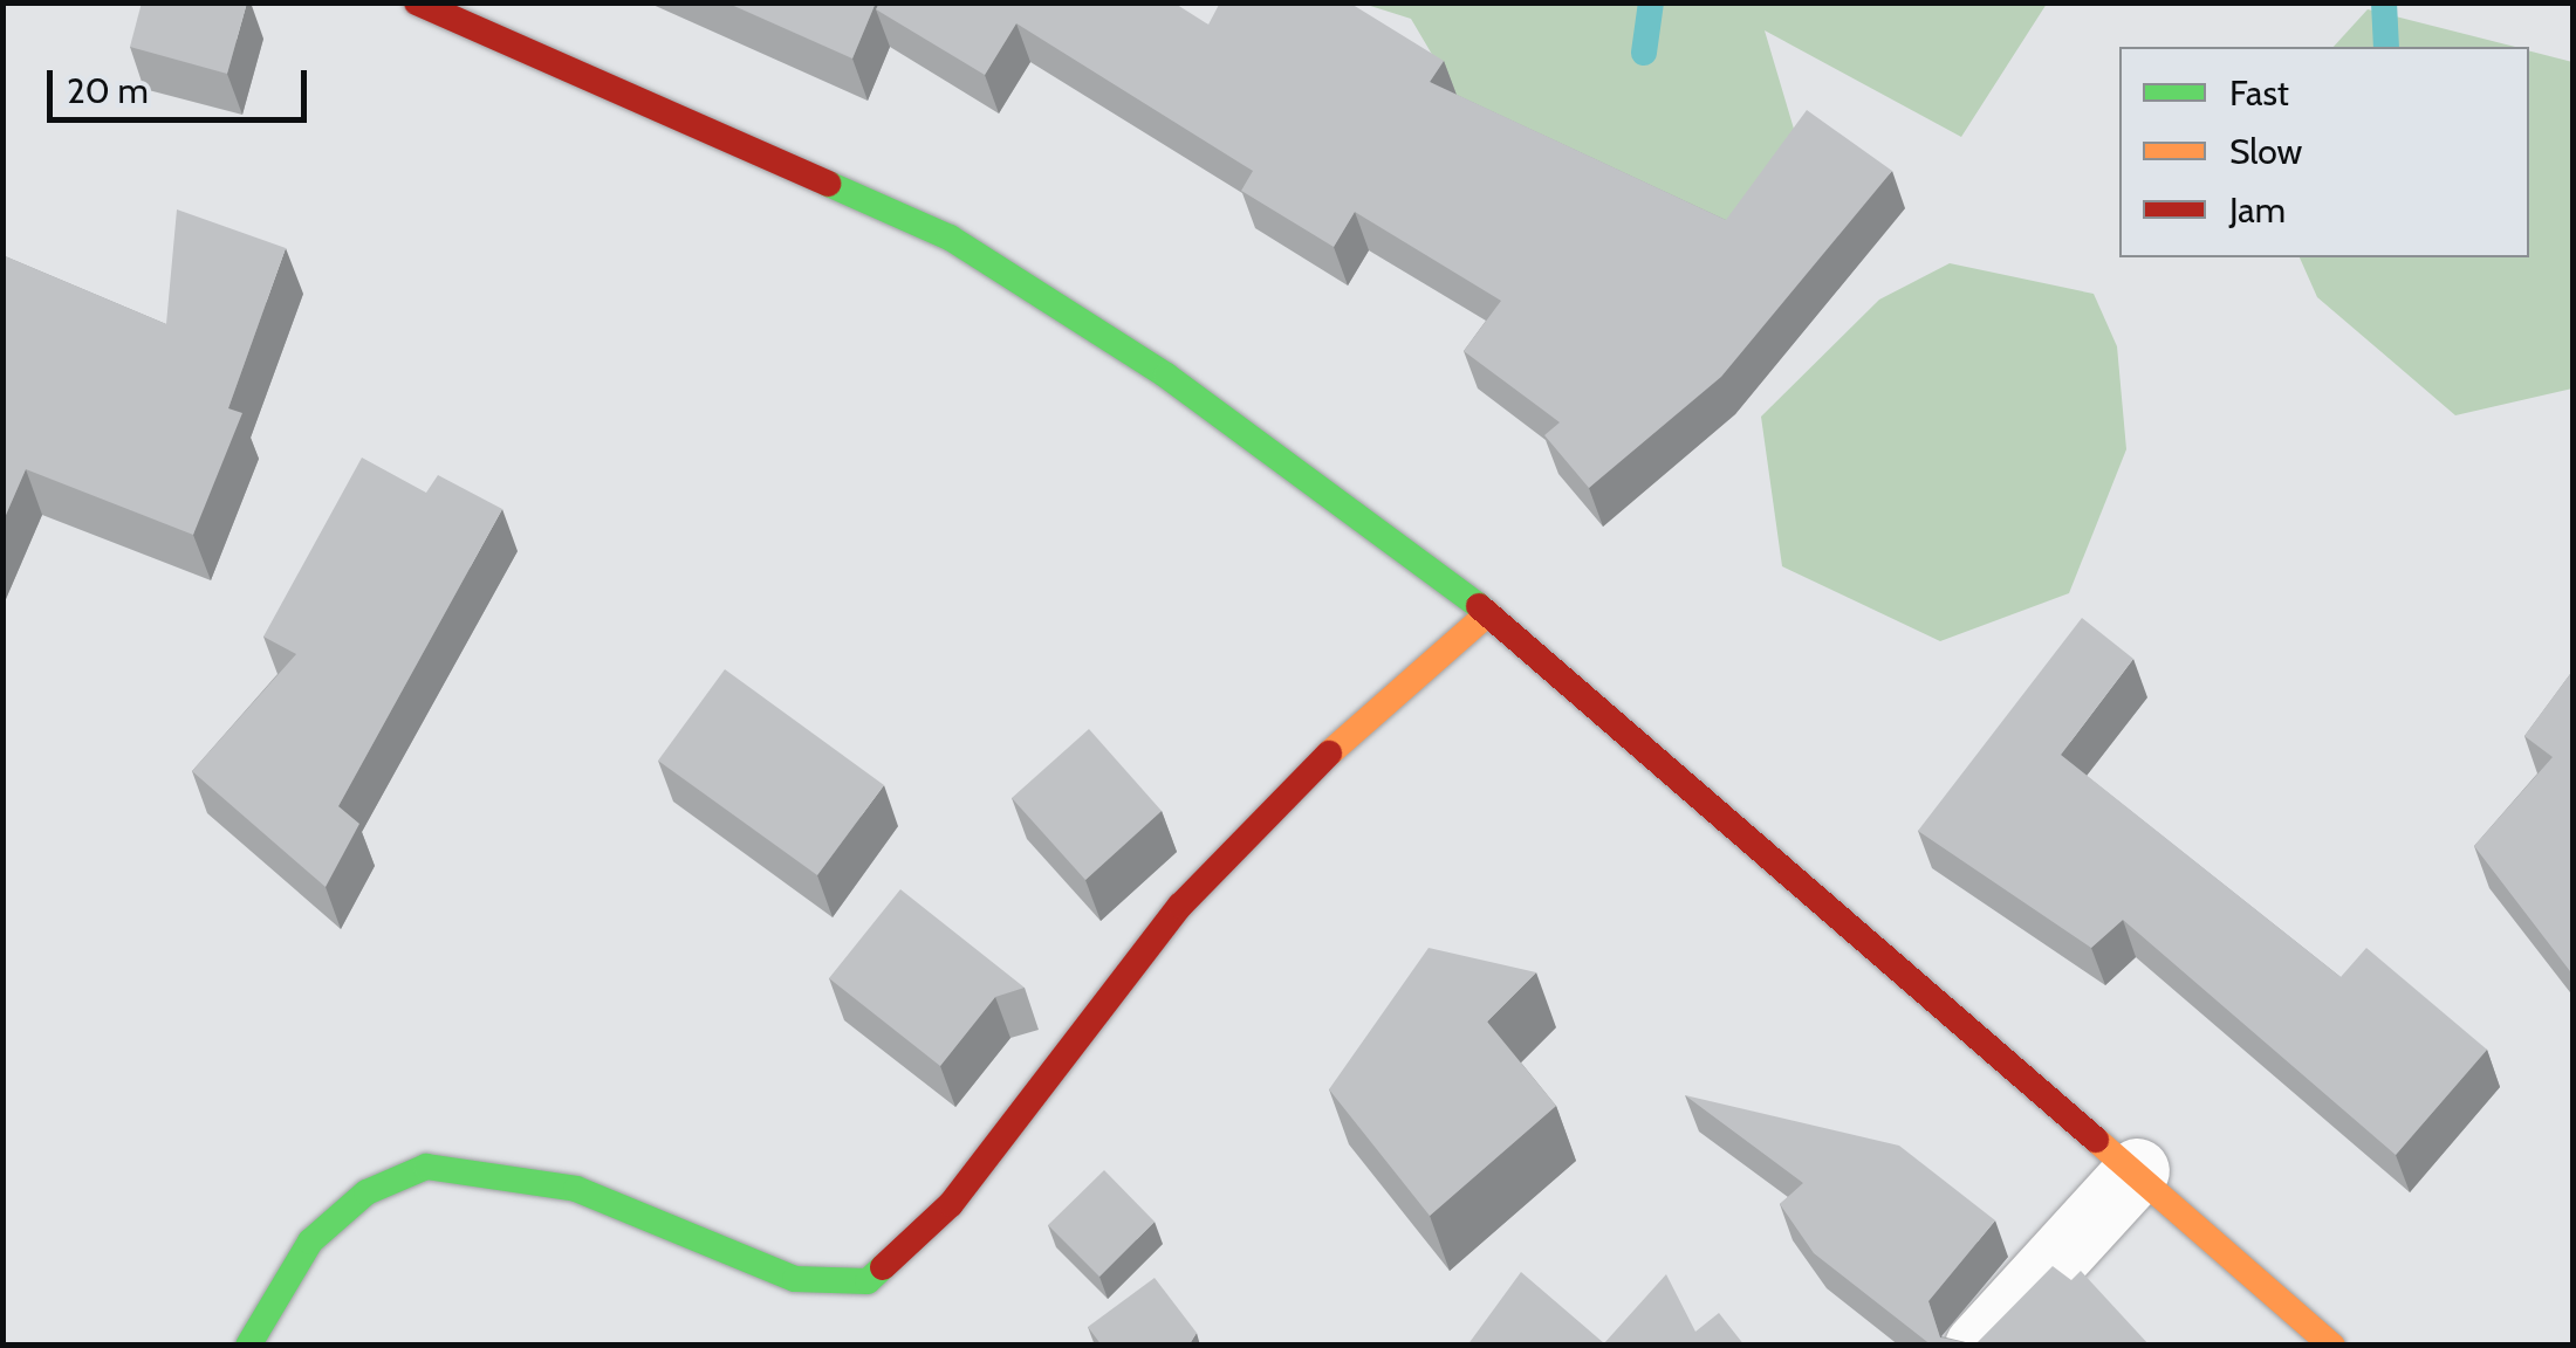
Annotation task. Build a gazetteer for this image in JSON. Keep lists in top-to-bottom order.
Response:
{
  "legend": ["Fast", "Slow", "Jam"],
  "scale_bar": "20 m"
}
